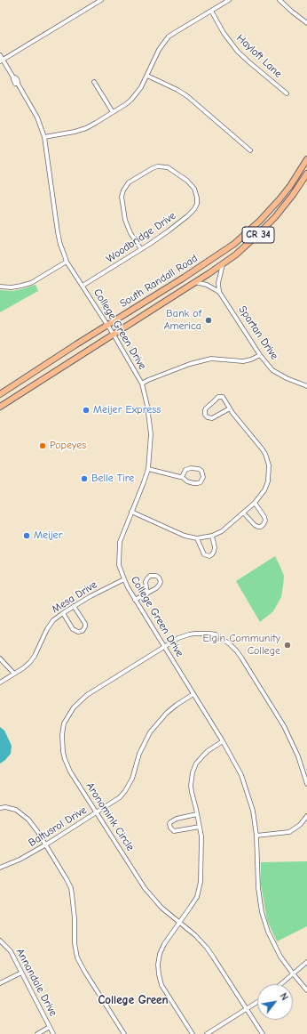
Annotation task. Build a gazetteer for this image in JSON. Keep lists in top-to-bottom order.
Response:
{
  "streets": {
    "main road": ["CR 34", "South Randall Road"],
    "street": [
      "Hayloft Lane",
      "Woodbridge Drive",
      "College Green Drive",
      "Spartan Drive",
      "Mesa Drive",
      "Aronomink Circle",
      "Baltusrol Drive",
      "Annandale Drive"
    ]
  },
  "crossings": [
    ["Woodbridge Drive", "College Green Drive"],
    ["South Randall Road", "College Green Drive"],
    ["College Green Drive", "Mesa Drive"],
    ["College Green Drive", "Aronomink Circle"],
    ["College Green Drive", "Baltusrol Drive"],
    ["Aronomink Circle", "Baltusrol Drive"]
  ],
  "districts": ["College Green"],
  "places": [
    "Bank of America",
    "Meijer Express",
    "Popeyes",
    "Belle Tire",
    "Meijer",
    "Elgin Community College"
  ],
  "north": "top right"
}
